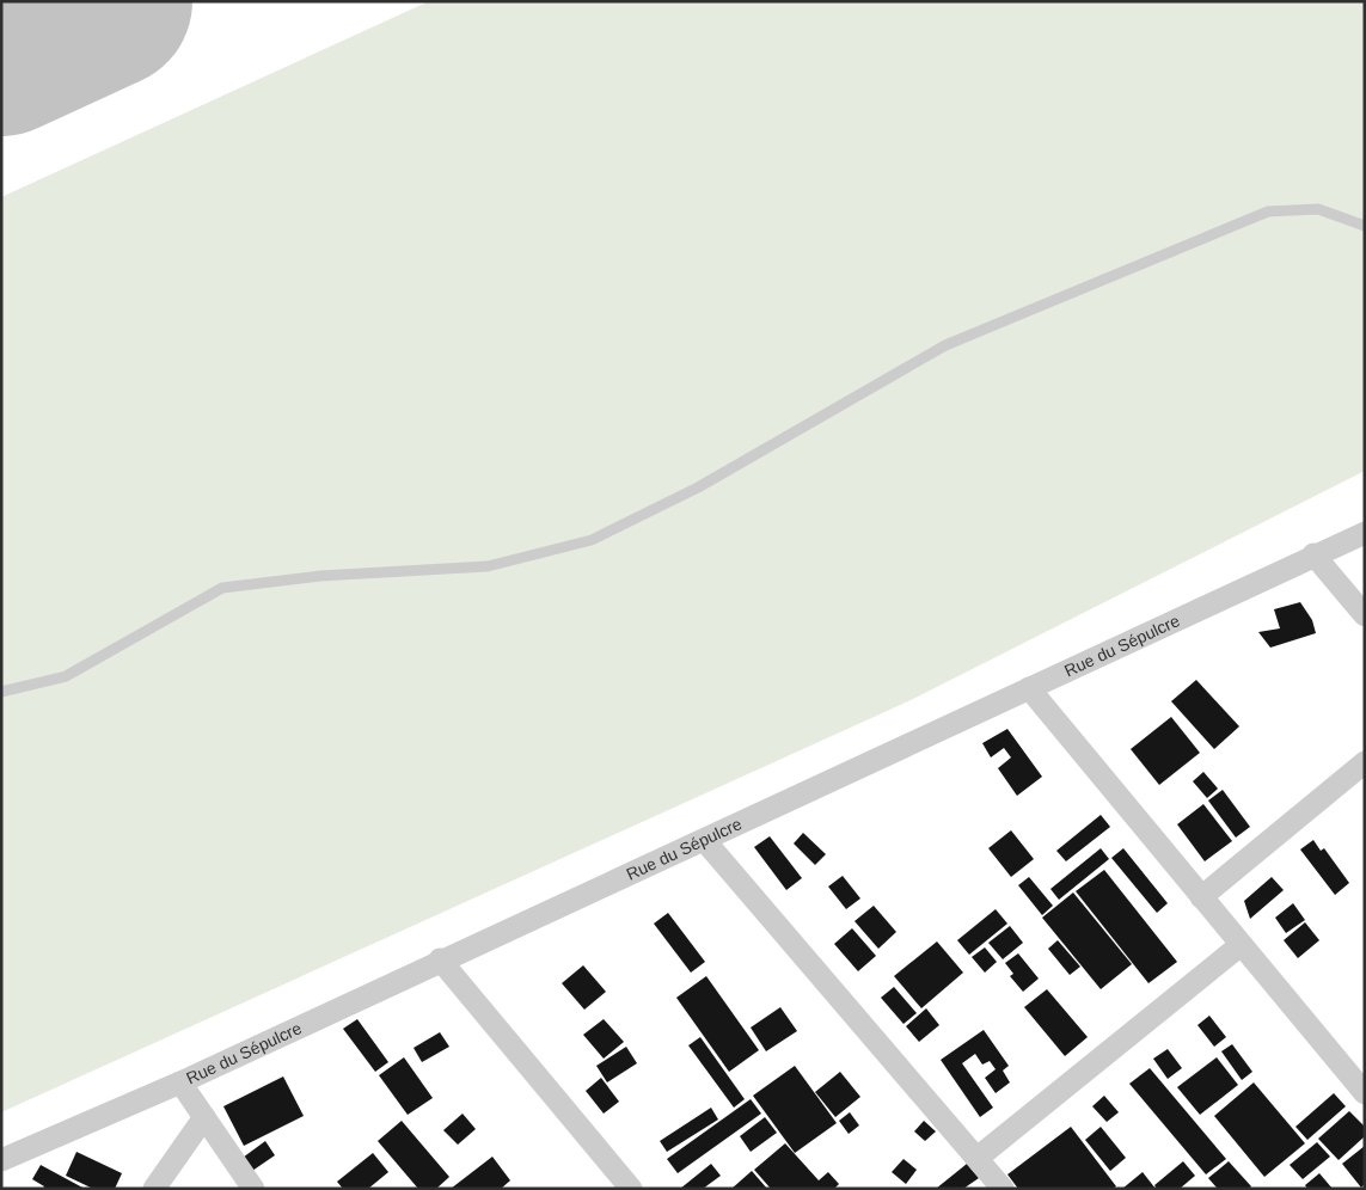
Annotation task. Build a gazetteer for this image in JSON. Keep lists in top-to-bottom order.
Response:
{
  "streets": {
    "street": ["Rue du Sépulcre"]
  }
}
